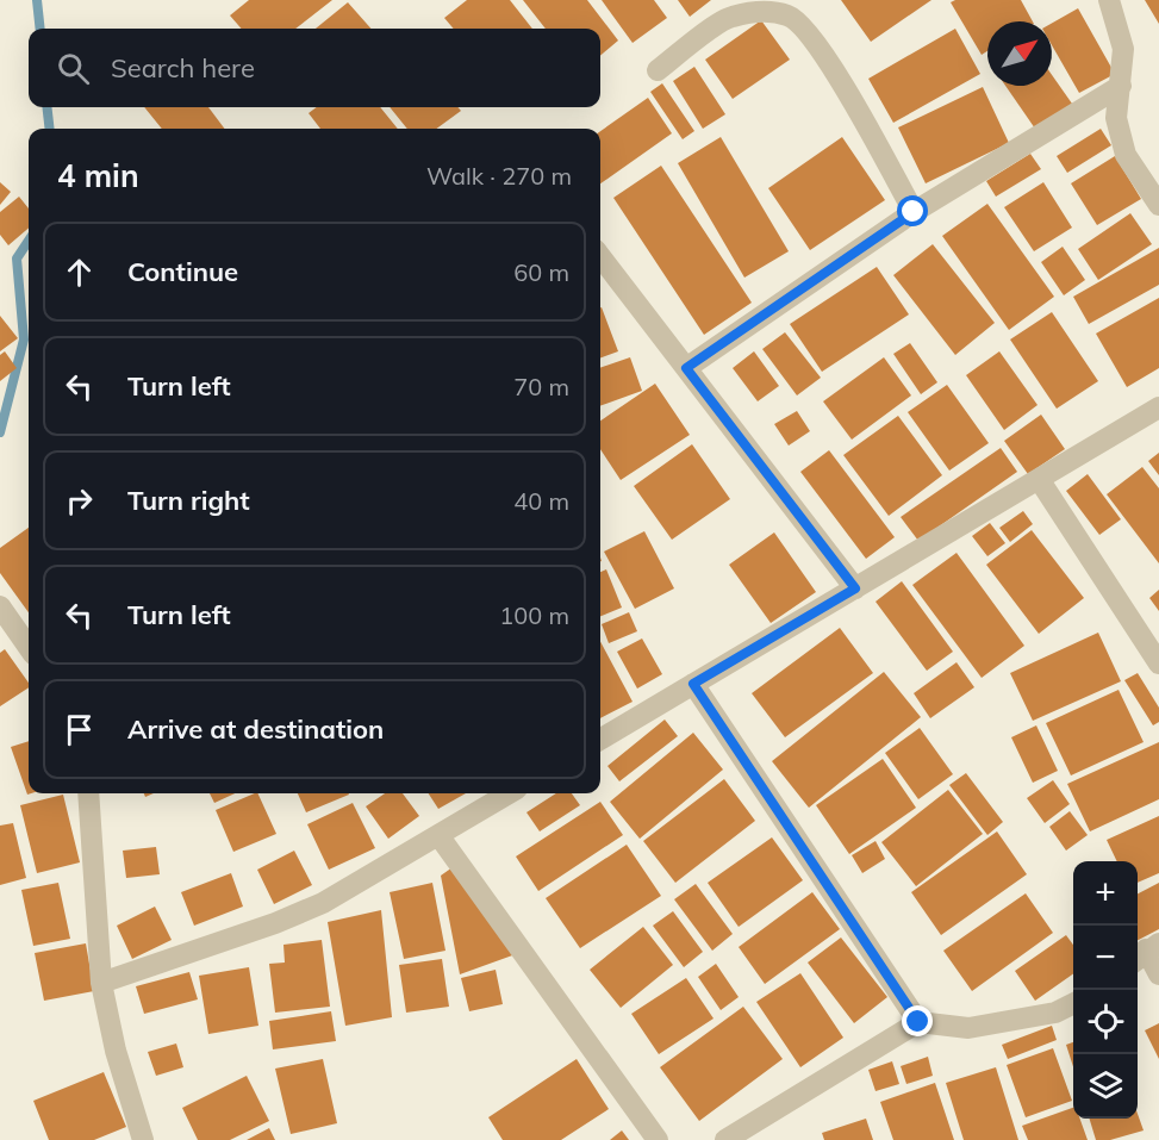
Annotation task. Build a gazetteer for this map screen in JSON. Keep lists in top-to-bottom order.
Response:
{
  "north": "top right",
  "page": {
    "search": "Search here",
    "heading": ["4 min", "Walk · 270 m"],
    "list": [
      ["Continue", "60 m"],
      ["Turn left", "70 m"],
      ["Turn right", "40 m"],
      ["Turn left", "100 m"],
      "Arrive at destination"
    ],
    "map_buttons": ["+", "−"]
  }
}
